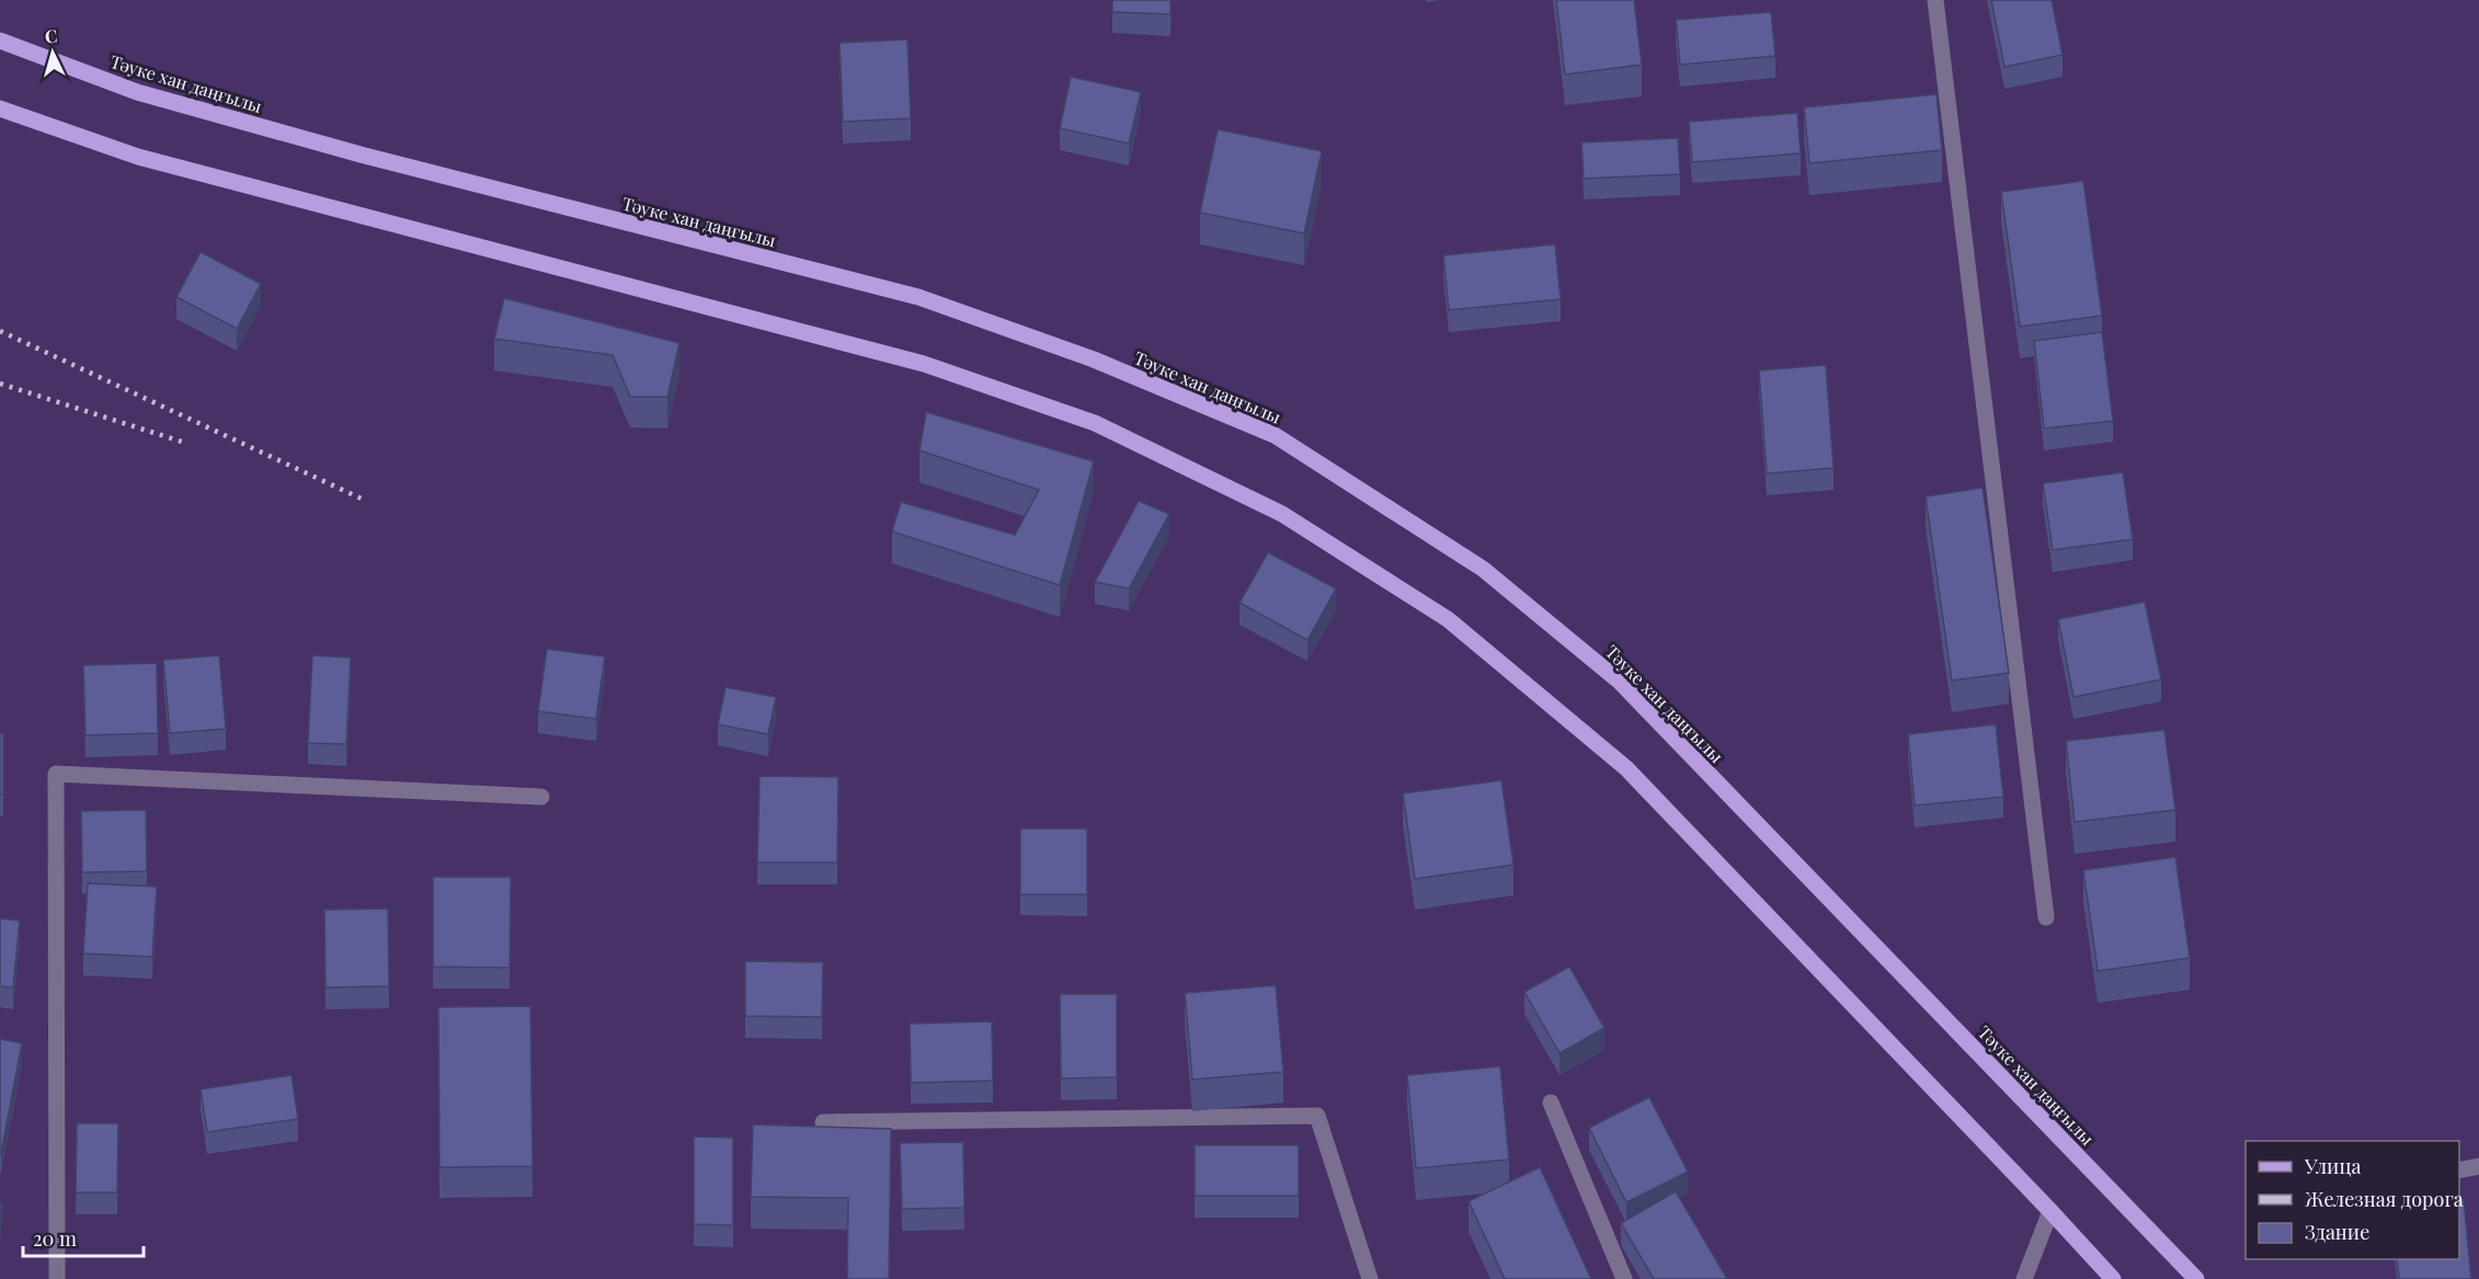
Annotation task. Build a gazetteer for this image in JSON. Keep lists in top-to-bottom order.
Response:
{
  "streets": {
    "main road": ["Тәуке хан даңғылы"]
  },
  "legend": ["Улица", "Железная дорога", "Здание"],
  "scale_bar": "20 m",
  "north": "top"
}
